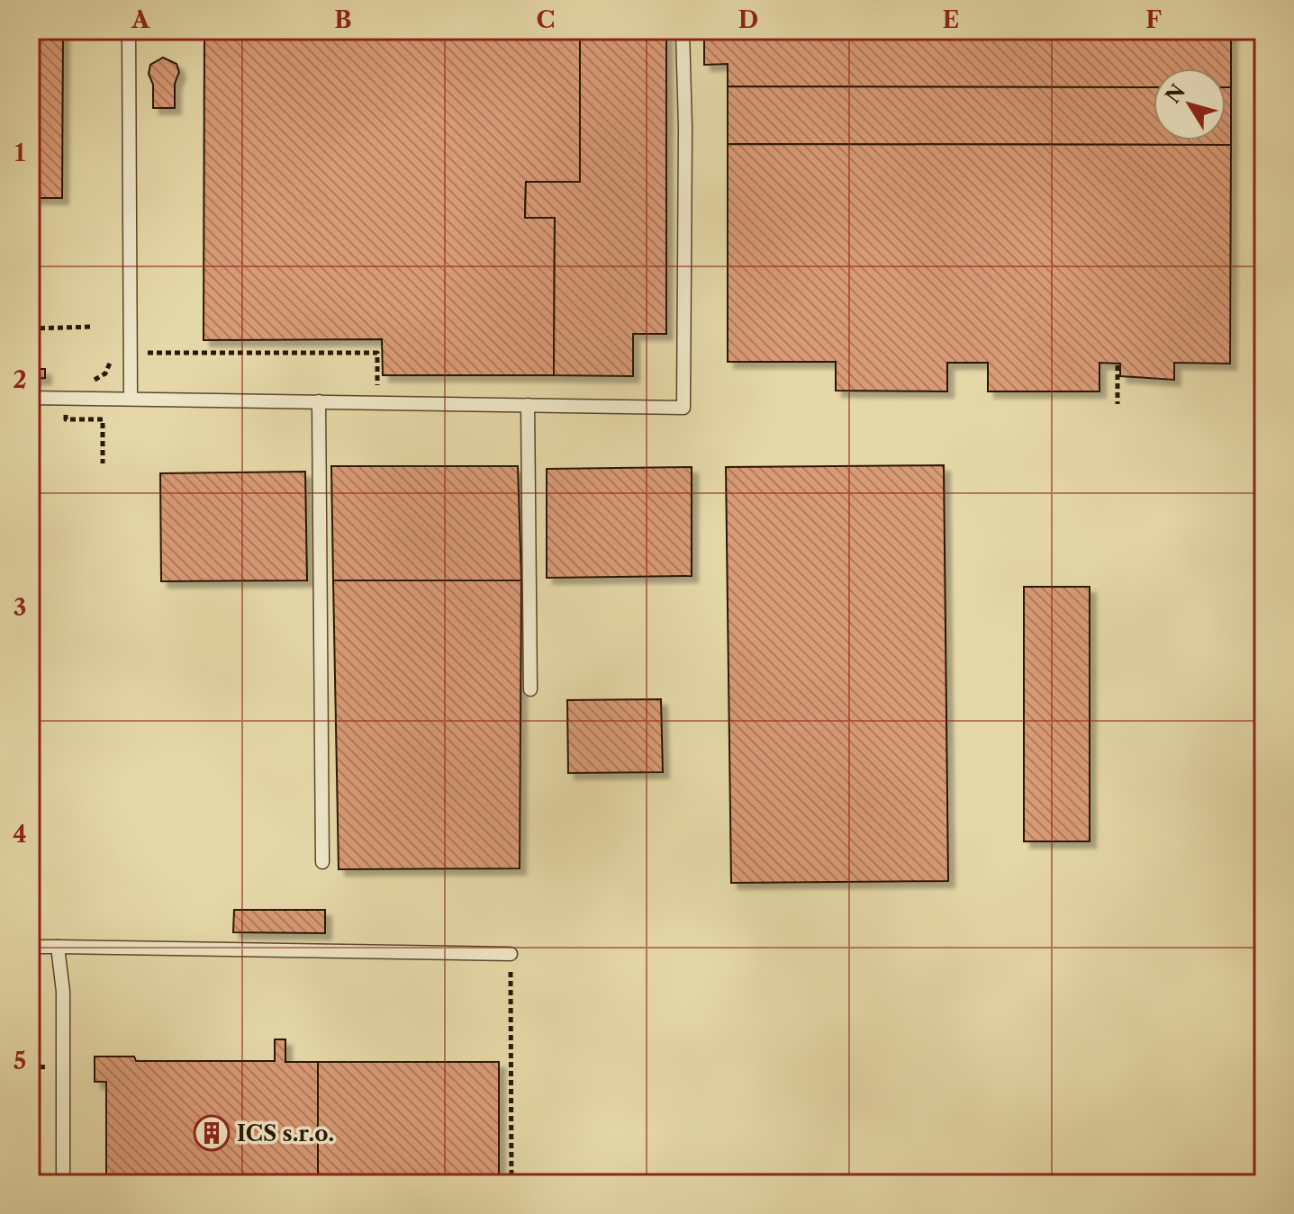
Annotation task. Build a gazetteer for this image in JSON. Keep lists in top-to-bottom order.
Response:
{
  "places": {
    "building": ["ICS s.r.o."]
  },
  "north": "top left",
  "grid": {
    "columns": [
      "A",
      "B",
      "C",
      "D",
      "E",
      "F"
    ],
    "rows": [
      "1",
      "2",
      "3",
      "4",
      "5"
    ]
  }
}
